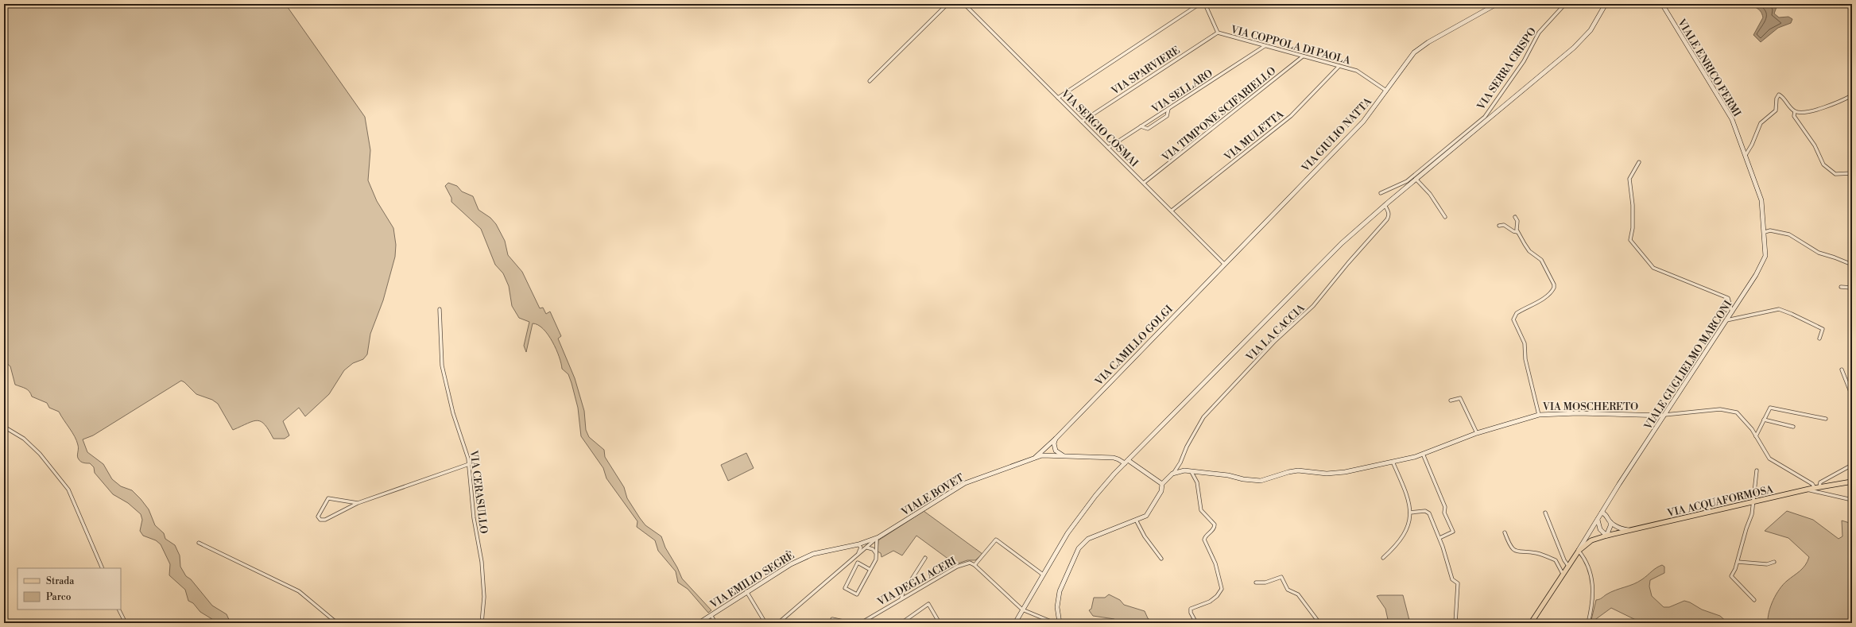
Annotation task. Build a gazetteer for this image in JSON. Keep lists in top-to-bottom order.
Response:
{
  "streets": {
    "main road": ["VIA ACQUAFORMOSA"],
    "street": [
      "VIA COPPOLA DI PAOLA",
      "VIALE ENRICO FERMI",
      "VIA SERRA CRISPO",
      "VIA SPARVIERE",
      "VIA SELLARO",
      "VIA TIMPONE SCIFARIELLO",
      "VIA SERGIO COSMAI",
      "VIA GIULIO NATTA",
      "VIA MULETTA",
      "VIA LA CACCIA",
      "VIA CAMILLO GOLGI",
      "VIALE GUGLIELMO MARCONI",
      "VIA MOSCHERETO",
      "VIA CERASULLO",
      "VIALE BOVET",
      "VIA EMILIO SEGRÈ",
      "VIA DEGLI ACERI"
    ]
  },
  "crossings": [
    ["VIA COPPOLA DI PAOLA", "VIA SPARVIERE"],
    ["VIA COPPOLA DI PAOLA", "VIA SELLARO"],
    ["VIA COPPOLA DI PAOLA", "VIA TIMPONE SCIFARIELLO"],
    ["VIA COPPOLA DI PAOLA", "VIA GIULIO NATTA"],
    ["VIA COPPOLA DI PAOLA", "VIA MULETTA"],
    ["VIALE ENRICO FERMI", "VIALE GUGLIELMO MARCONI"],
    ["VIA SPARVIERE", "VIA SERGIO COSMAI"],
    ["VIA SELLARO", "VIA SERGIO COSMAI"],
    ["VIA TIMPONE SCIFARIELLO", "VIA SERGIO COSMAI"],
    ["VIA SERGIO COSMAI", "VIA GIULIO NATTA"],
    ["VIA SERGIO COSMAI", "VIA MULETTA"],
    ["VIA SERGIO COSMAI", "VIA CAMILLO GOLGI"],
    ["VIA GIULIO NATTA", "VIA CAMILLO GOLGI"],
    ["VIA LA CACCIA", "VIA MOSCHERETO"],
    ["VIA CAMILLO GOLGI", "VIALE BOVET"],
    ["VIALE GUGLIELMO MARCONI", "VIA MOSCHERETO"],
    ["VIALE GUGLIELMO MARCONI", "VIA ACQUAFORMOSA"],
    ["VIALE BOVET", "VIA EMILIO SEGRÈ"]
  ],
  "legend": ["Strada", "Parco"]
}
